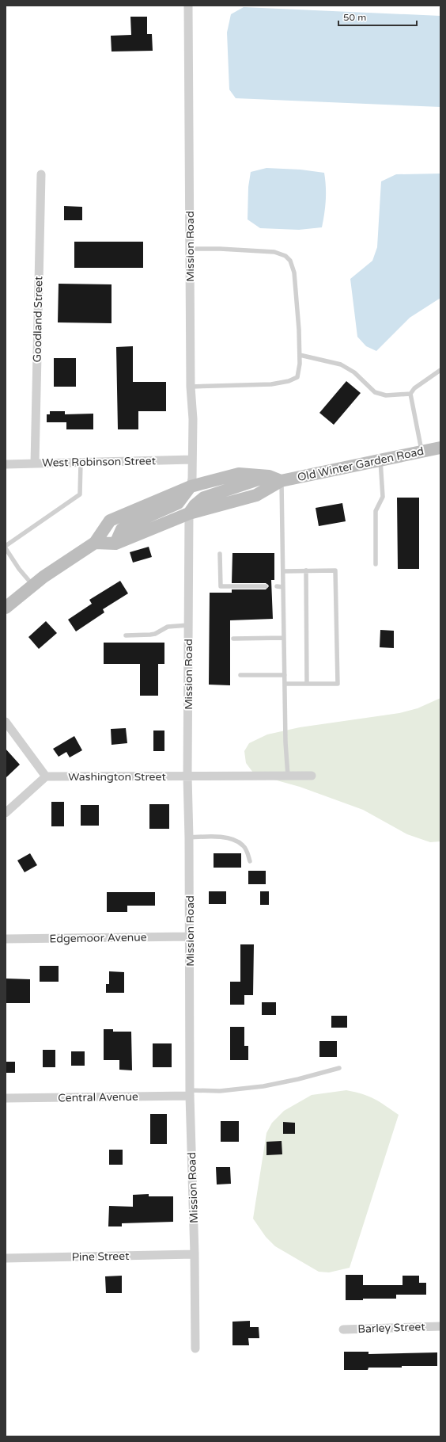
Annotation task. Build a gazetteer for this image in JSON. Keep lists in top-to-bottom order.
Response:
{
  "streets": {
    "main road": ["Old Winter Garden Road"],
    "street": [
      "Mission Road",
      "Goodland Street",
      "West Robinson Street",
      "Washington Street",
      "Edgemoor Avenue",
      "Central Avenue",
      "Pine Street",
      "Barley Street"
    ]
  },
  "crossings": [
    ["Mission Road", "West Robinson Street"],
    ["Mission Road", "Old Winter Garden Road"],
    ["Mission Road", "Washington Street"],
    ["Mission Road", "Edgemoor Avenue"],
    ["Mission Road", "Central Avenue"],
    ["Mission Road", "Pine Street"],
    ["Goodland Street", "West Robinson Street"]
  ],
  "scale_bar": "50 m"
}
